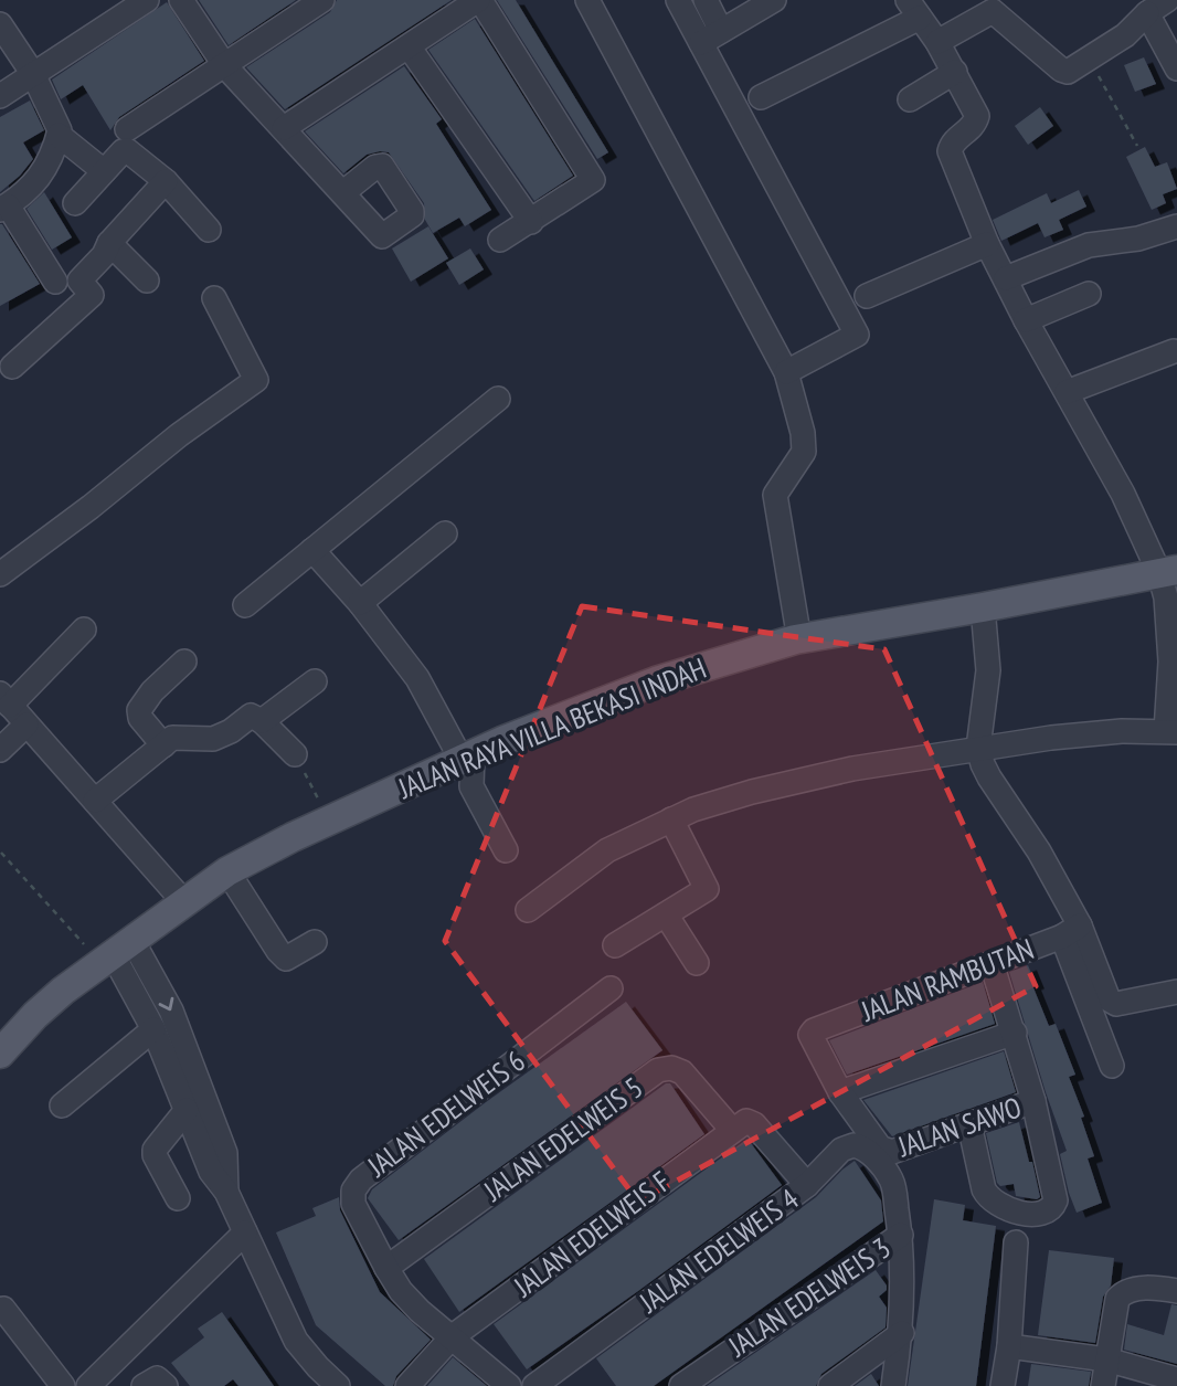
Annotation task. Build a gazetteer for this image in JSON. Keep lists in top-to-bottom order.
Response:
{
  "streets": {
    "main road": ["JALAN RAYA VILLA BEKASI INDAH"],
    "street": [
      "JALAN RAMBUTAN",
      "JALAN EDELWEIS 6",
      "JALAN SAWO",
      "JALAN EDELWEIS 5",
      "JALAN EDELWEIS F",
      "JALAN EDELWEIS 4",
      "JALAN EDELWEIS 3"
    ]
  },
  "crossings": [
    ["JALAN RAMBUTAN", "JALAN SAWO"],
    ["JALAN EDELWEIS 6", "JALAN EDELWEIS 5"],
    ["JALAN EDELWEIS 6", "JALAN EDELWEIS F"],
    ["JALAN EDELWEIS 5", "JALAN EDELWEIS F"],
    ["JALAN EDELWEIS 4", "JALAN EDELWEIS 3"]
  ]
}
